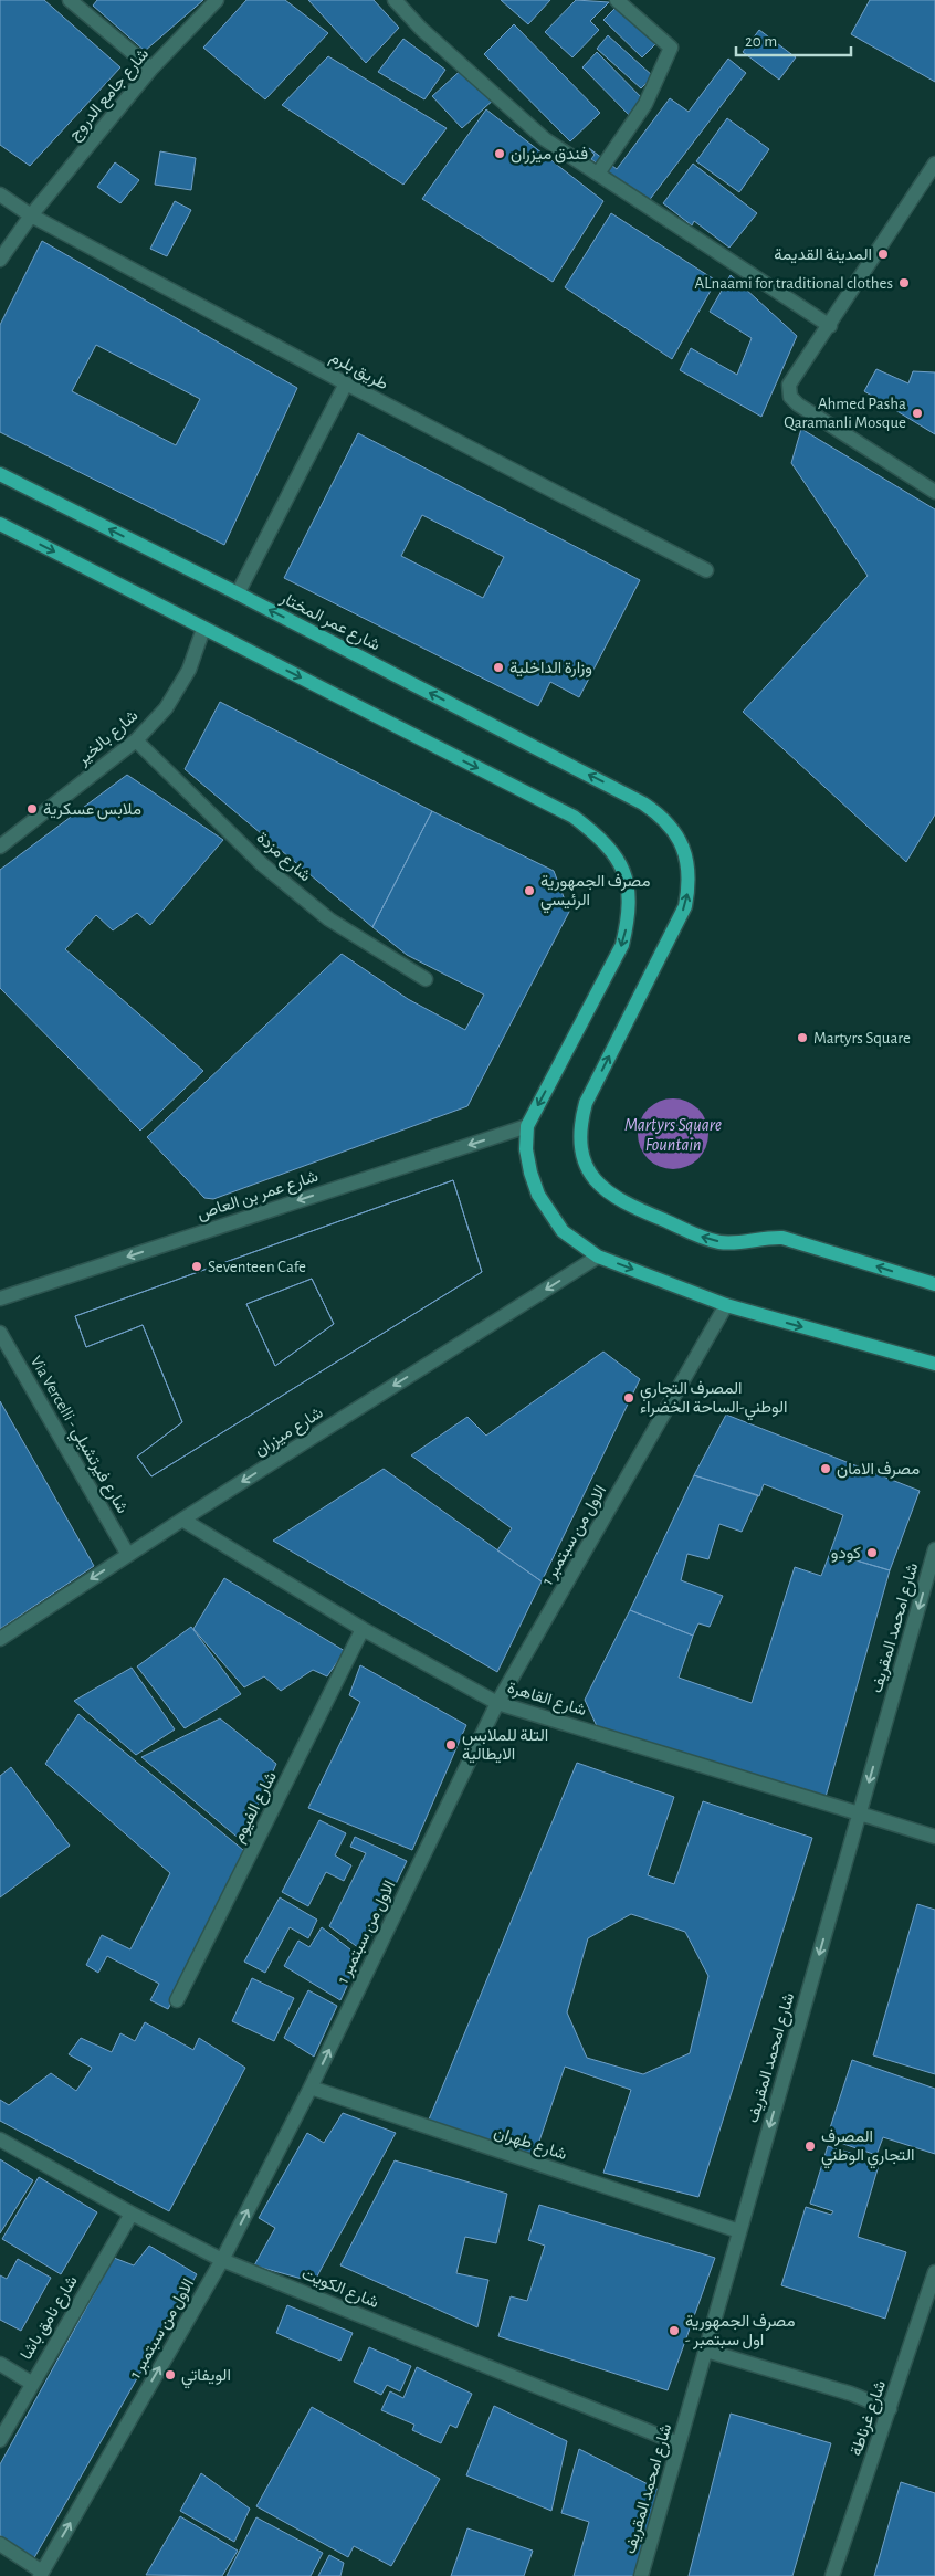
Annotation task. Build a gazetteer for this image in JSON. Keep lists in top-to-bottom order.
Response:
{
  "streets": {
    "main road": ["شارع عمر المختار"],
    "street": [
      "شارع جامع الدروج",
      "طريق بلرم",
      "شارع بالخير",
      "شارع مزدة",
      "شارع عمر بن العاص",
      "شارع ميزران",
      "Via Vercelli - شارع فيرتشيلي",
      "الاول من سبتمبر 1",
      "شارع امحمد المقريف",
      "شارع القاهرة",
      "شارع الفيوم",
      "شارع طهران",
      "شارع الكويت",
      "شارع نامق باشا",
      "شارع غرناطة"
    ]
  },
  "crossings": [
    ["شارع جامع الدروج", "طريق بلرم"],
    ["شارع بالخير", "شارع مزدة"],
    ["شارع ميزران", "Via Vercelli - شارع فيرتشيلي"],
    ["شارع ميزران", "شارع القاهرة"],
    ["الاول من سبتمبر 1", "شارع القاهرة"],
    ["الاول من سبتمبر 1", "شارع طهران"],
    ["الاول من سبتمبر 1", "شارع الكويت"],
    ["شارع امحمد المقريف", "شارع القاهرة"],
    ["شارع امحمد المقريف", "شارع طهران"],
    ["شارع امحمد المقريف", "شارع الكويت"],
    ["شارع القاهرة", "شارع الفيوم"],
    ["شارع الكويت", "شارع نامق باشا"]
  ],
  "one_way": [
    "شارع عمر بن العاص",
    "شارع ميزران",
    "الاول من سبتمبر 1",
    "شارع امحمد المقريف"
  ],
  "water": ["Martyrs Square Fountain"],
  "places": [
    "فندق ميزران",
    "المدينة القديمة",
    "ALnaami for traditional clothes",
    "Ahmed Pasha Qaramanli Mosque",
    "وزارة الداخلية",
    "ملابس عسكرية",
    "مصرف الجمهورية الرئيسي",
    "Martyrs Square",
    "Seventeen Cafe",
    "المصرف التجاري الوطني-الساحة الخضراء",
    "مصرف الامان",
    "كودو",
    "التلة للملابس الايطالية",
    "المصرف التجاري الوطني",
    "مصرف الجمهورية - اول سبتمبر",
    "الويفاتي"
  ],
  "scale_bar": "20 m"
}
